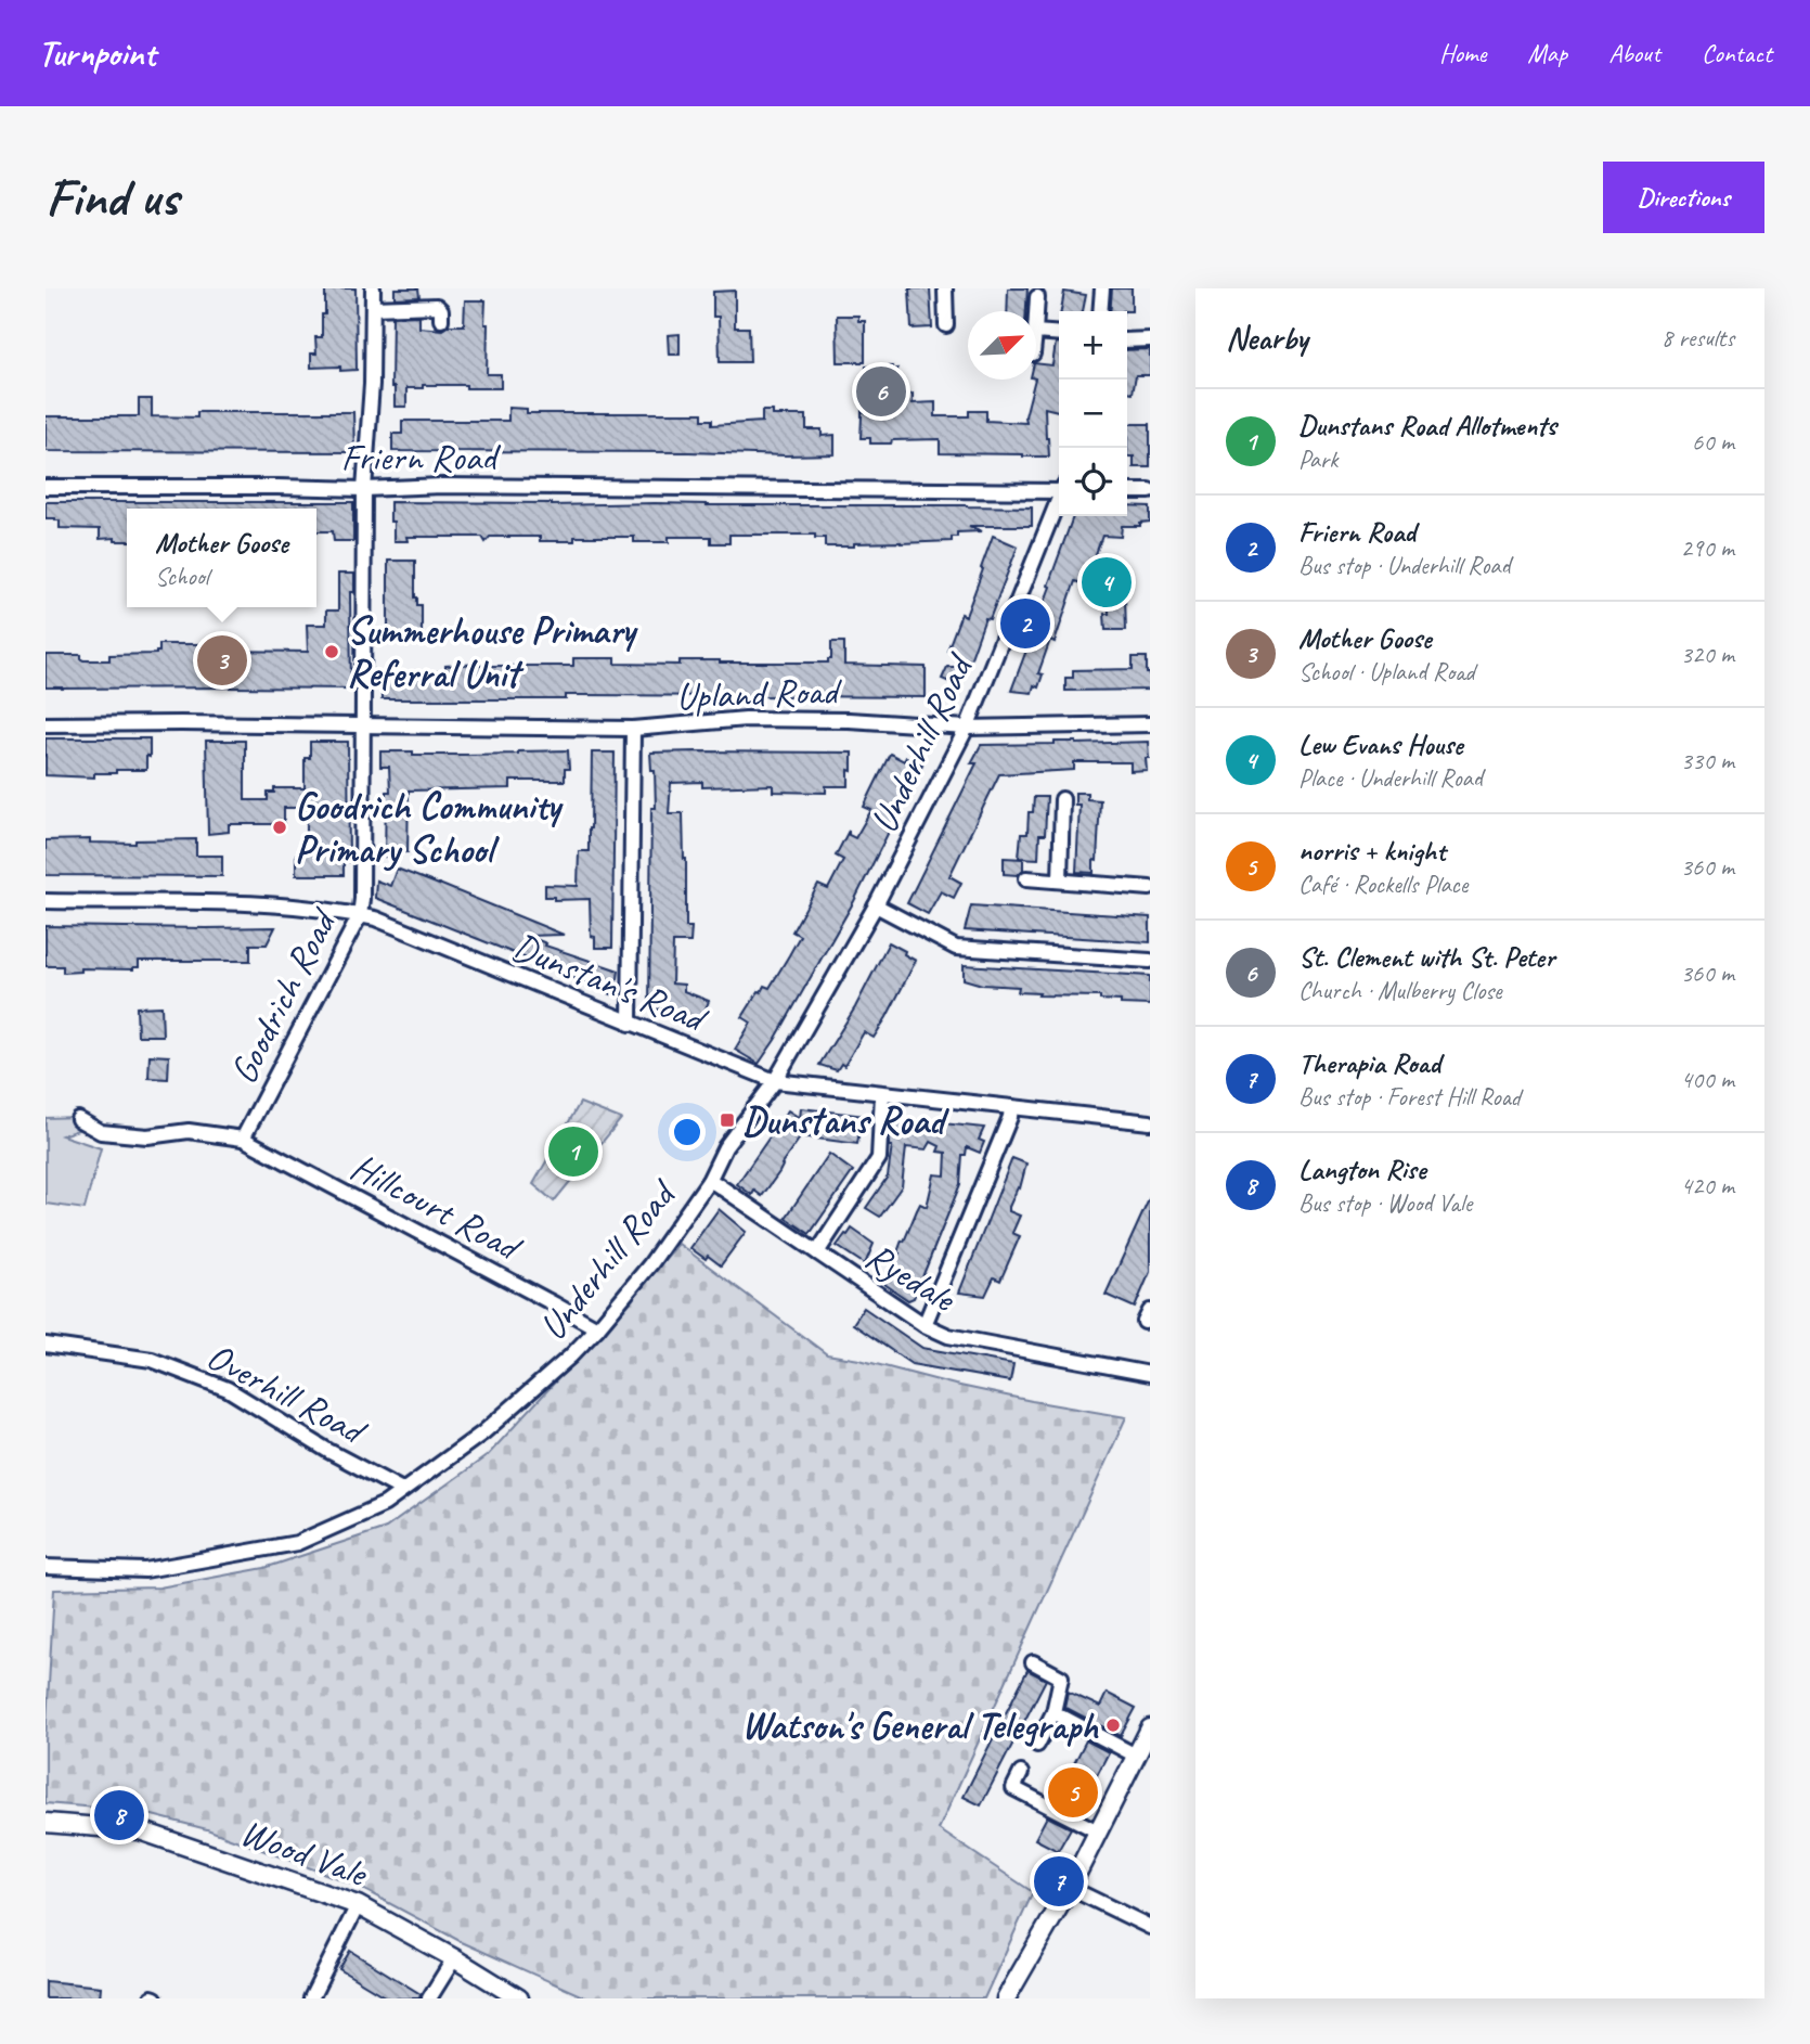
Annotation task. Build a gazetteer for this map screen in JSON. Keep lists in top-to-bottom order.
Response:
{
  "streets": {
    "street": [
      "Friern Road",
      "Upland Road",
      "Underhill Road",
      "Dunstan's Road",
      "Goodrich Road",
      "Hillcourt Road",
      "Ryedale",
      "Overhill Road",
      "Wood Vale"
    ]
  },
  "crossings": [
    ["Friern Road", "Goodrich Road"],
    ["Upland Road", "Underhill Road"],
    ["Upland Road", "Goodrich Road"],
    ["Underhill Road", "Dunstan's Road"],
    ["Underhill Road", "Hillcourt Road"],
    ["Underhill Road", "Ryedale"],
    ["Underhill Road", "Overhill Road"],
    ["Dunstan's Road", "Goodrich Road"],
    ["Goodrich Road", "Hillcourt Road"]
  ],
  "places": {
    "other": ["Summerhouse Primary Referral Unit", "Goodrich Community Primary School", "Watson's General Telegraph"],
    "transit": ["Dunstans Road"]
  },
  "north": "top right",
  "page": {
    "header": "Turnpoint",
    "nav": [
      "Home",
      "Map",
      "About",
      "Contact"
    ],
    "buttons": "Directions",
    "title": "Find us",
    "heading": ["Nearby", "8 results"],
    "map_buttons": ["+", "−"],
    "pins": [
      "6",
      "4",
      "2",
      "3",
      "1",
      "5",
      "8",
      "7"
    ],
    "list": [
      {
        "mark": "1",
        "name": "Dunstans Road Allotments",
        "note": "Park",
        "value": "60 m"
      },
      {
        "mark": "2",
        "name": "Friern Road",
        "note": "Bus stop · Underhill Road",
        "value": "290 m"
      },
      {
        "mark": "3",
        "name": "Mother Goose",
        "note": "School · Upland Road",
        "value": "320 m"
      },
      {
        "mark": "4",
        "name": "Lew Evans House",
        "note": "Place · Underhill Road",
        "value": "330 m"
      },
      {
        "mark": "5",
        "name": "norris + knight",
        "note": "Café · Rockells Place",
        "value": "360 m"
      },
      {
        "mark": "6",
        "name": "St. Clement with St. Peter",
        "note": "Church · Mulberry Close",
        "value": "360 m"
      },
      {
        "mark": "7",
        "name": "Therapia Road",
        "note": "Bus stop · Forest Hill Road",
        "value": "400 m"
      },
      {
        "mark": "8",
        "name": "Langton Rise",
        "note": "Bus stop · Wood Vale",
        "value": "420 m"
      }
    ],
    "popup": ["Mother Goose", "School"]
  }
}
